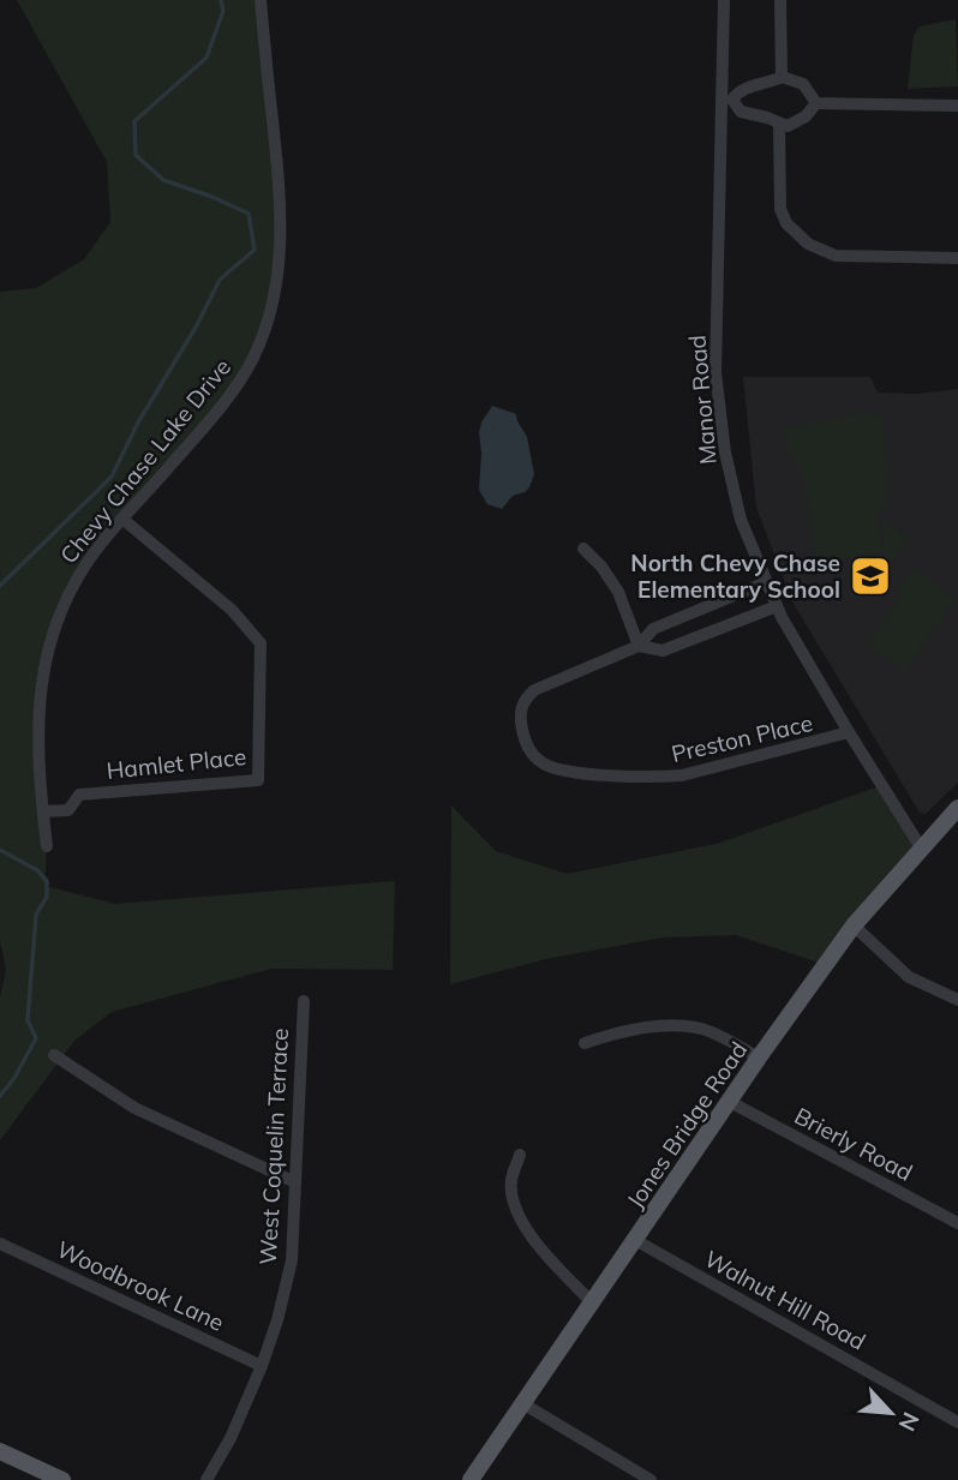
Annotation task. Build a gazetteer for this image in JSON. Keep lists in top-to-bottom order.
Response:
{
  "streets": {
    "main road": ["Jones Bridge Road"],
    "street": [
      "Manor Road",
      "Chevy Chase Lake Drive",
      "Preston Place",
      "Hamlet Place",
      "Brierly Road",
      "West Coquelin Terrace",
      "Woodbrook Lane",
      "Walnut Hill Road"
    ]
  },
  "crossings": [
    ["Manor Road", "Preston Place"],
    ["Manor Road", "Jones Bridge Road"],
    ["Chevy Chase Lake Drive", "Hamlet Place"],
    ["Jones Bridge Road", "Brierly Road"],
    ["Jones Bridge Road", "Walnut Hill Road"],
    ["West Coquelin Terrace", "Woodbrook Lane"]
  ],
  "places": {
    "school or university": ["North Chevy Chase Elementary School"]
  },
  "north": "bottom right"
}
